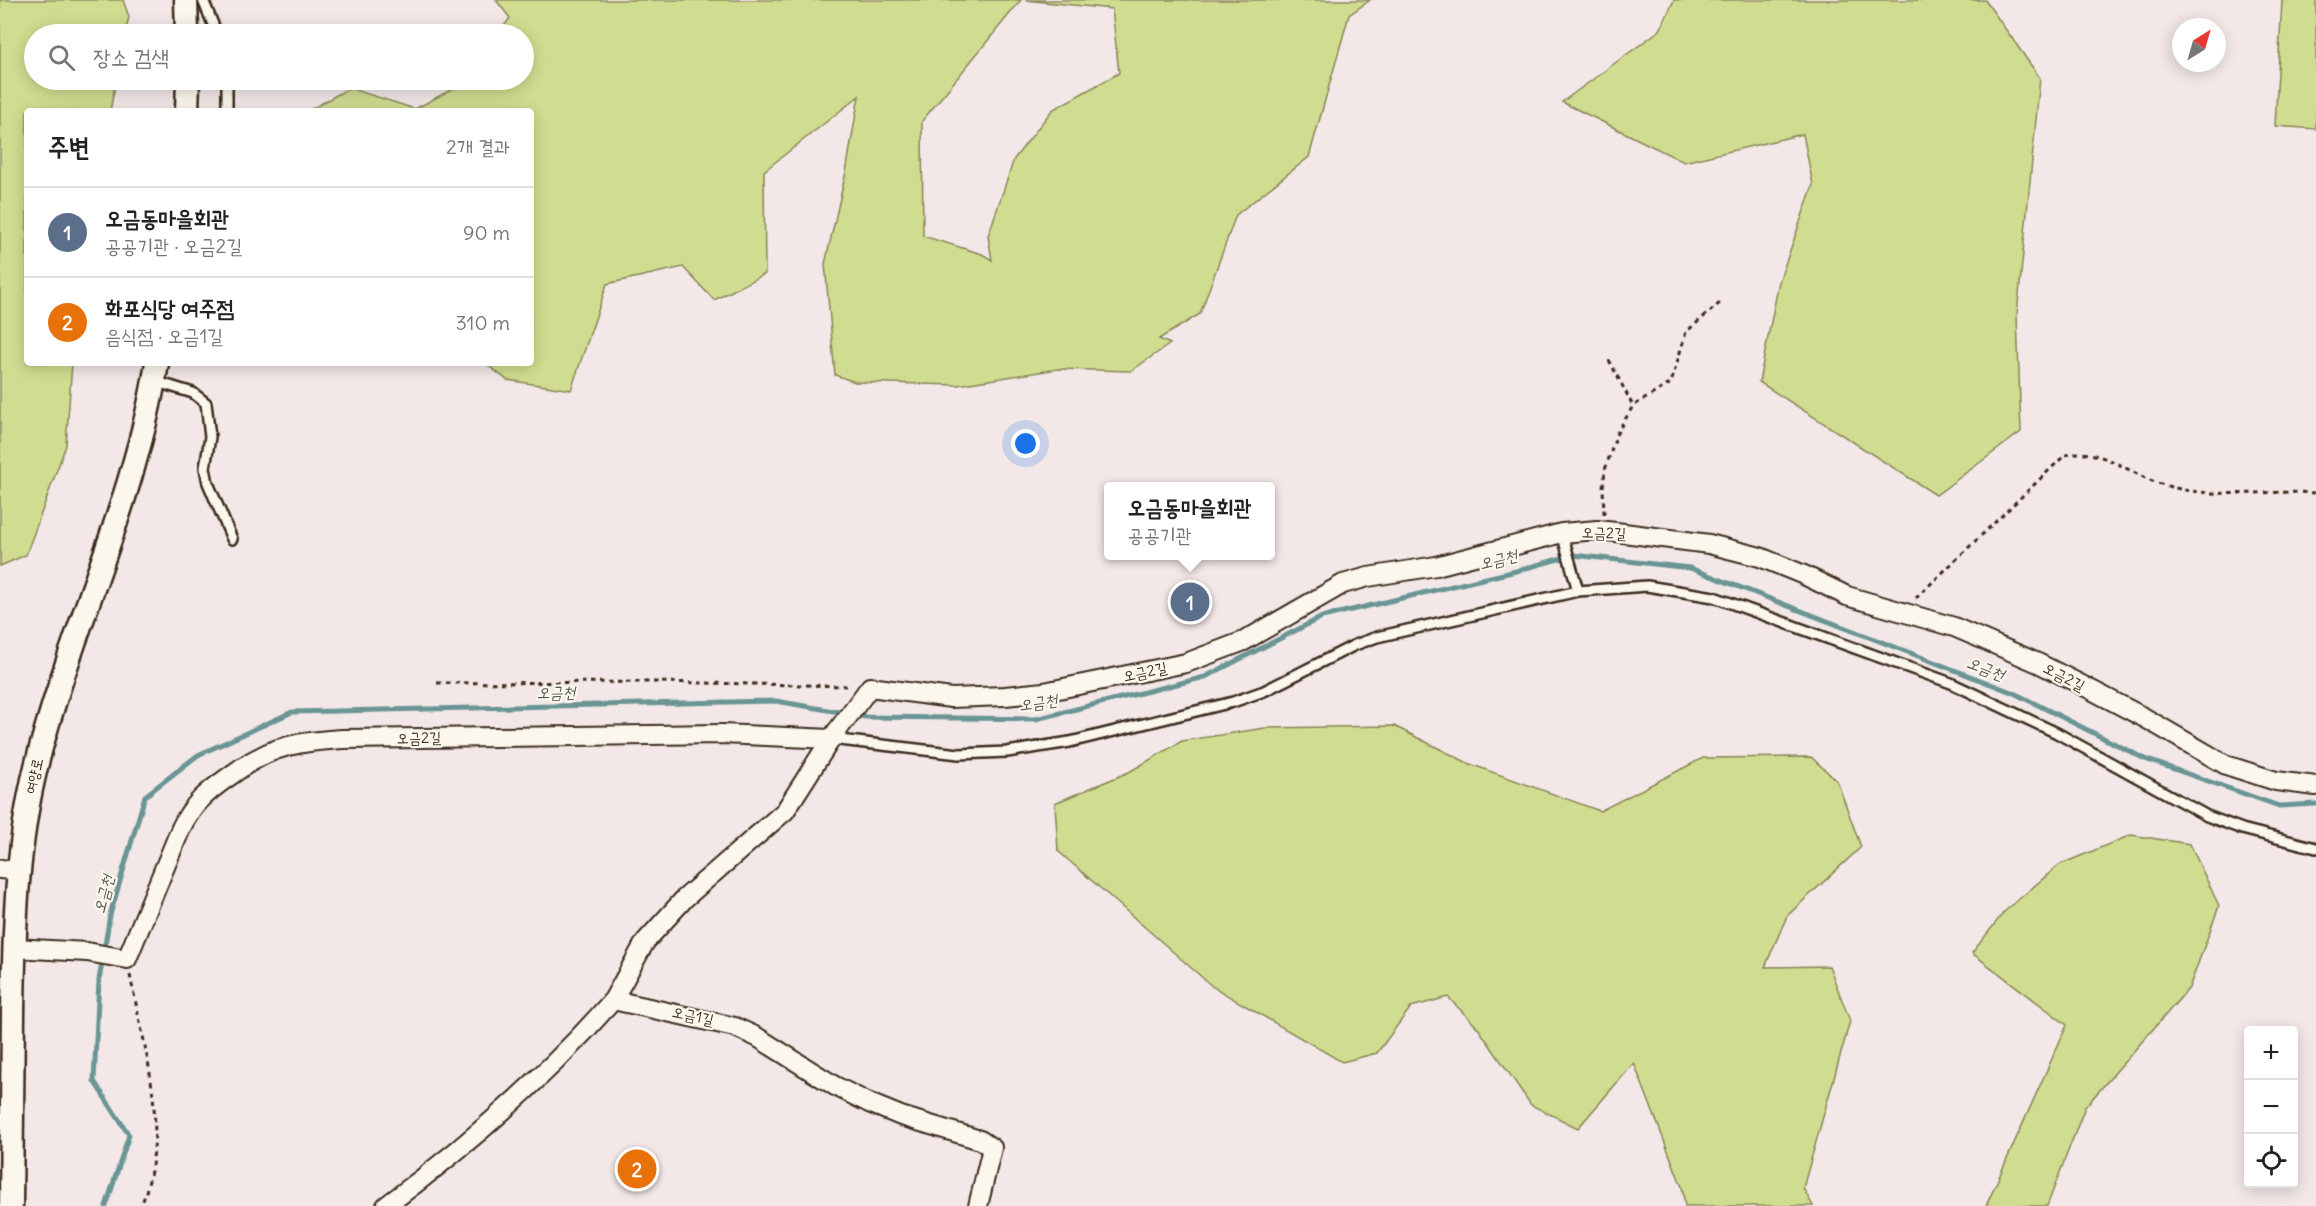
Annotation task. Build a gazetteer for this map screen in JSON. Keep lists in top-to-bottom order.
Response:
{
  "streets": {
    "street": ["오금2길", "여양로", "오금1길"]
  },
  "water": ["오금천"],
  "north": "top right",
  "page": {
    "search": "장소 검색",
    "heading": ["주변", "2개 결과"],
    "list": [
      {
        "mark": "1",
        "name": "오금동마을회관",
        "note": "공공기관 · 오금2길",
        "value": "90 m"
      },
      {
        "mark": "2",
        "name": "화포식당 여주점",
        "note": "음식점 · 오금1길",
        "value": "310 m"
      }
    ],
    "popup": ["오금동마을회관", "공공기관"],
    "pins": ["1", "2"],
    "map_buttons": ["+", "−"]
  }
}
